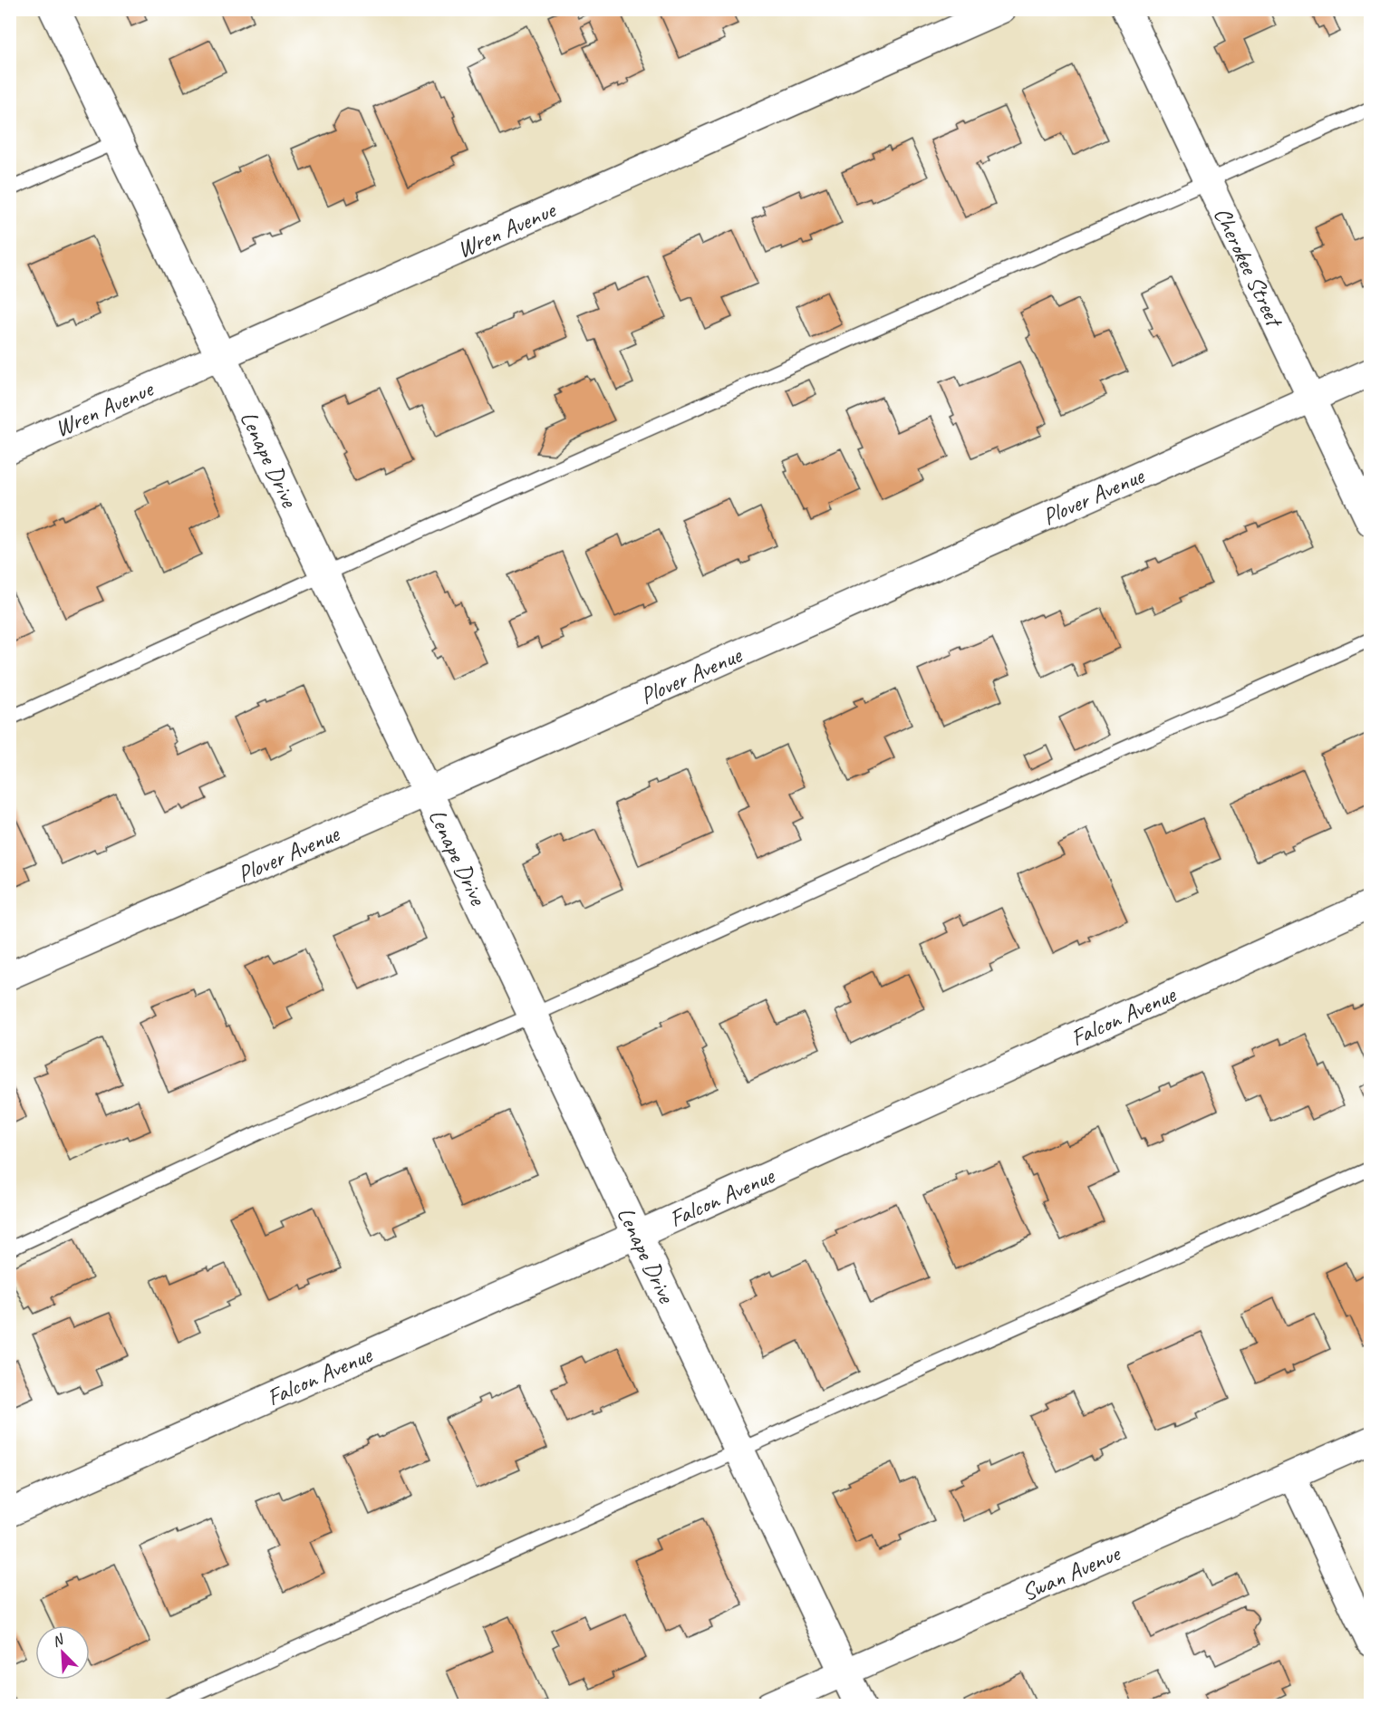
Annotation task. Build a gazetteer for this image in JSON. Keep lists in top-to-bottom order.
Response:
{
  "streets": {
    "street": [
      "Wren Avenue",
      "Cherokee Street",
      "Lenape Drive",
      "Plover Avenue",
      "Falcon Avenue",
      "Swan Avenue"
    ]
  },
  "crossings": [
    ["Wren Avenue", "Lenape Drive"],
    ["Cherokee Street", "Plover Avenue"],
    ["Lenape Drive", "Plover Avenue"],
    ["Lenape Drive", "Falcon Avenue"],
    ["Lenape Drive", "Swan Avenue"]
  ],
  "north": "top left"
}
